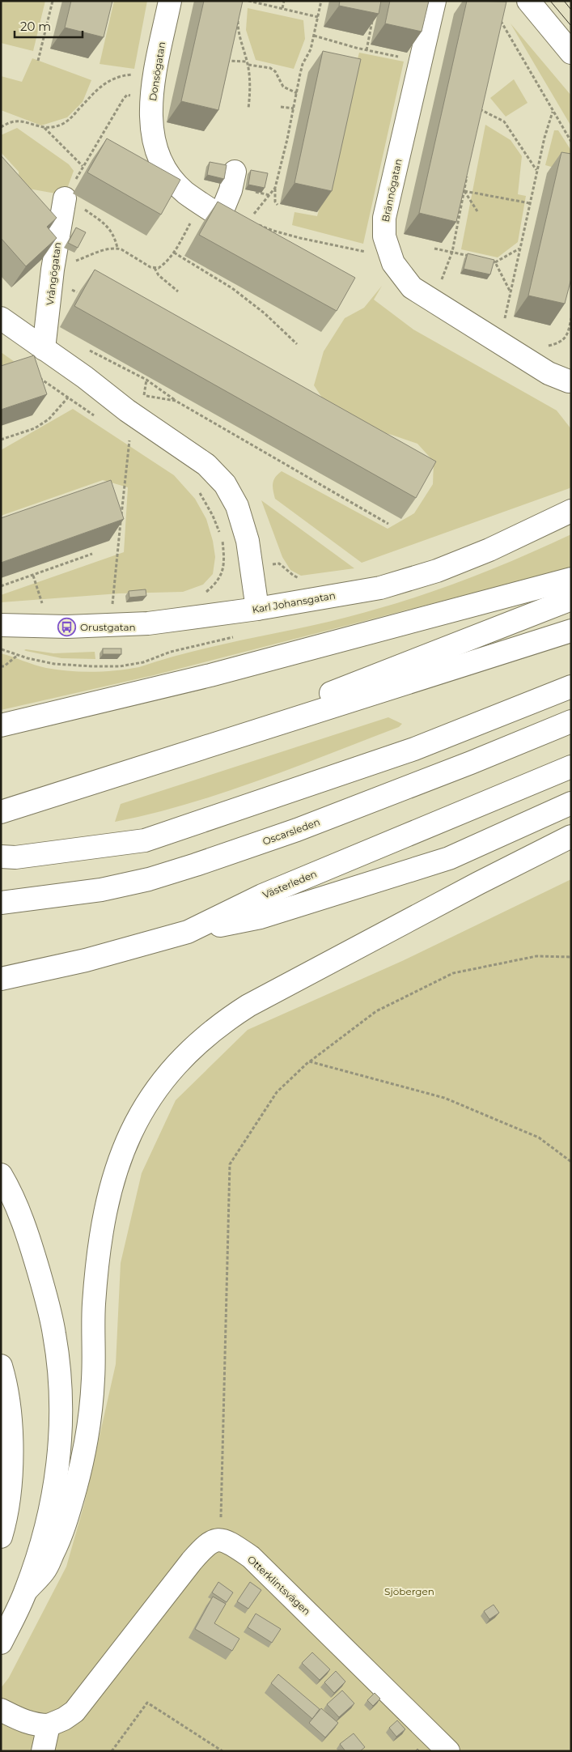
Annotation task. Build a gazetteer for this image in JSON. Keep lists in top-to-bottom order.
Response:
{
  "streets": {
    "main road": [
      "Donsögatan",
      "Brännögatan",
      "Vrångögatan",
      "Karl Johansgatan",
      "Oscarsleden",
      "Västerleden",
      "Otterklintsvägen"
    ]
  },
  "parks": ["Sjöbergen"],
  "places": {
    "bus stop": ["Orustgatan"]
  },
  "scale_bar": "20 m"
}
